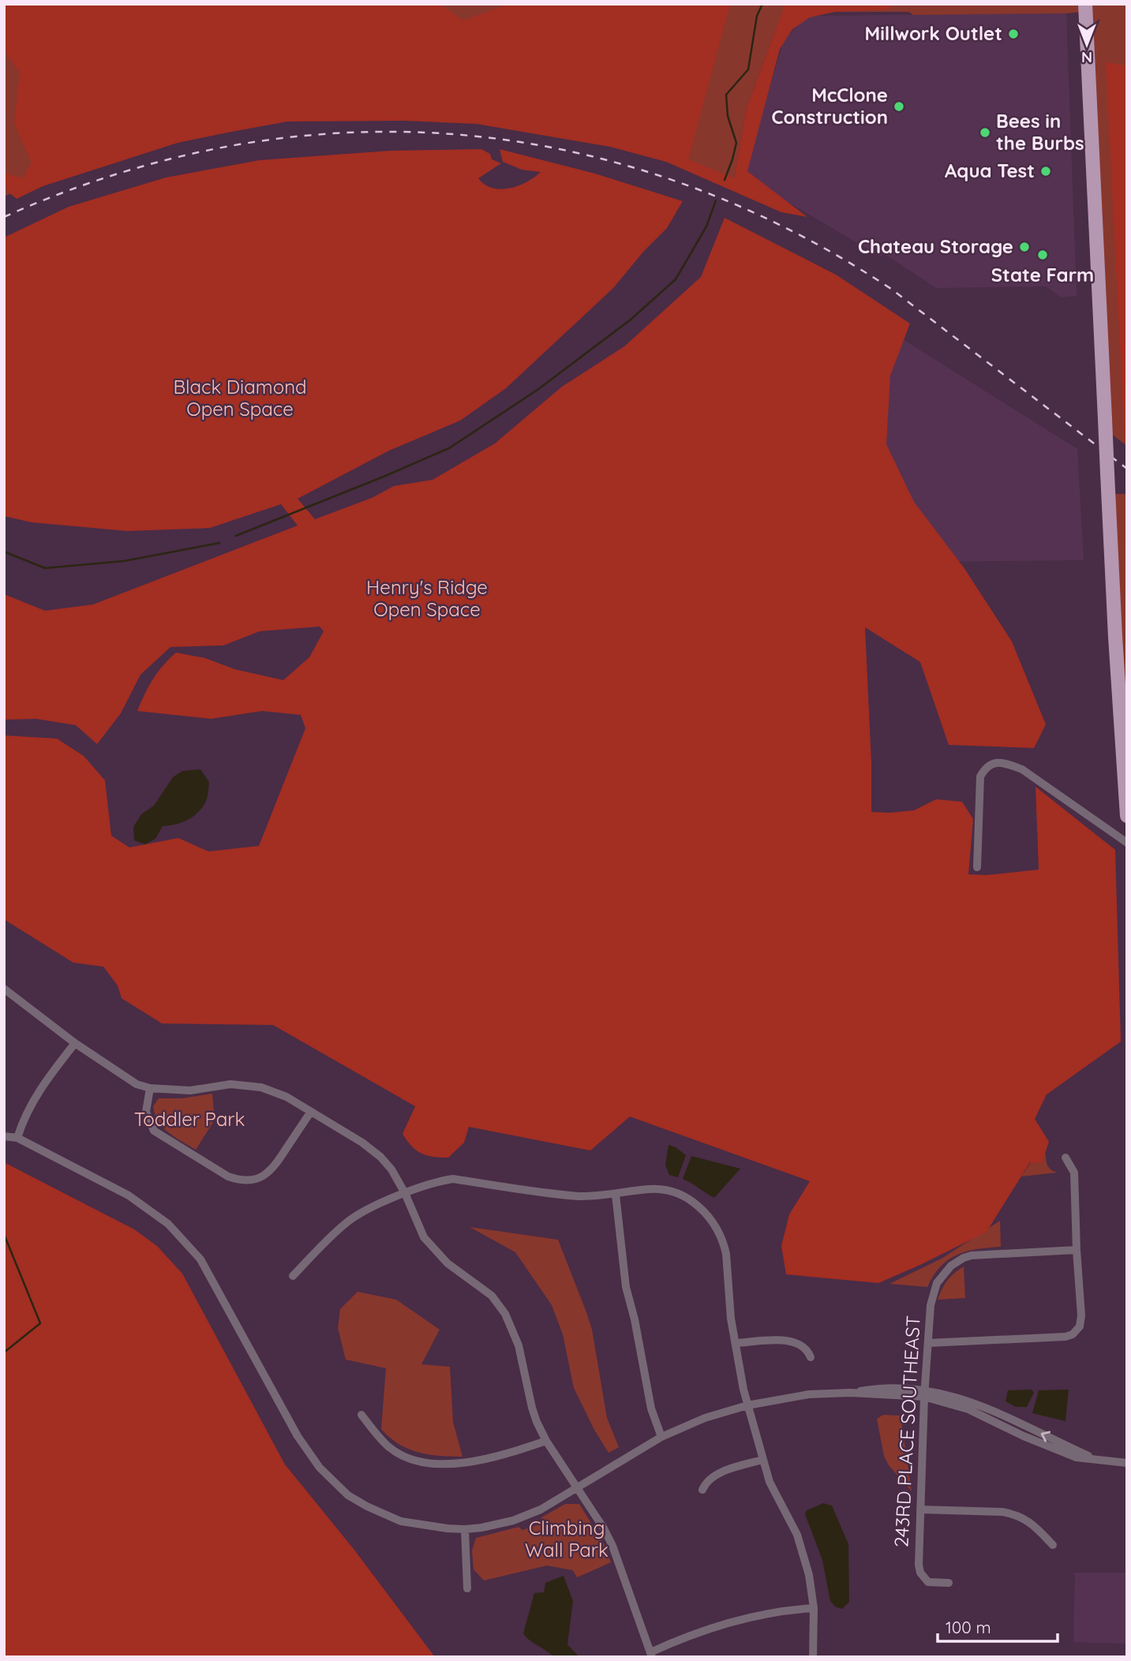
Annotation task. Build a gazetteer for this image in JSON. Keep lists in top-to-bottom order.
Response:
{
  "streets": {
    "street": ["243RD PLACE SOUTHEAST"]
  },
  "parks": [
    "Black Diamond Open Space",
    "Henry's Ridge Open Space",
    "Toddler Park",
    "Climbing Wall Park"
  ],
  "places": [
    "Millwork Outlet",
    "McClone Construction",
    "Bees in the Burbs",
    "Aqua Test",
    "Chateau Storage",
    "State Farm"
  ],
  "scale_bar": "100 m",
  "north": "bottom"
}
